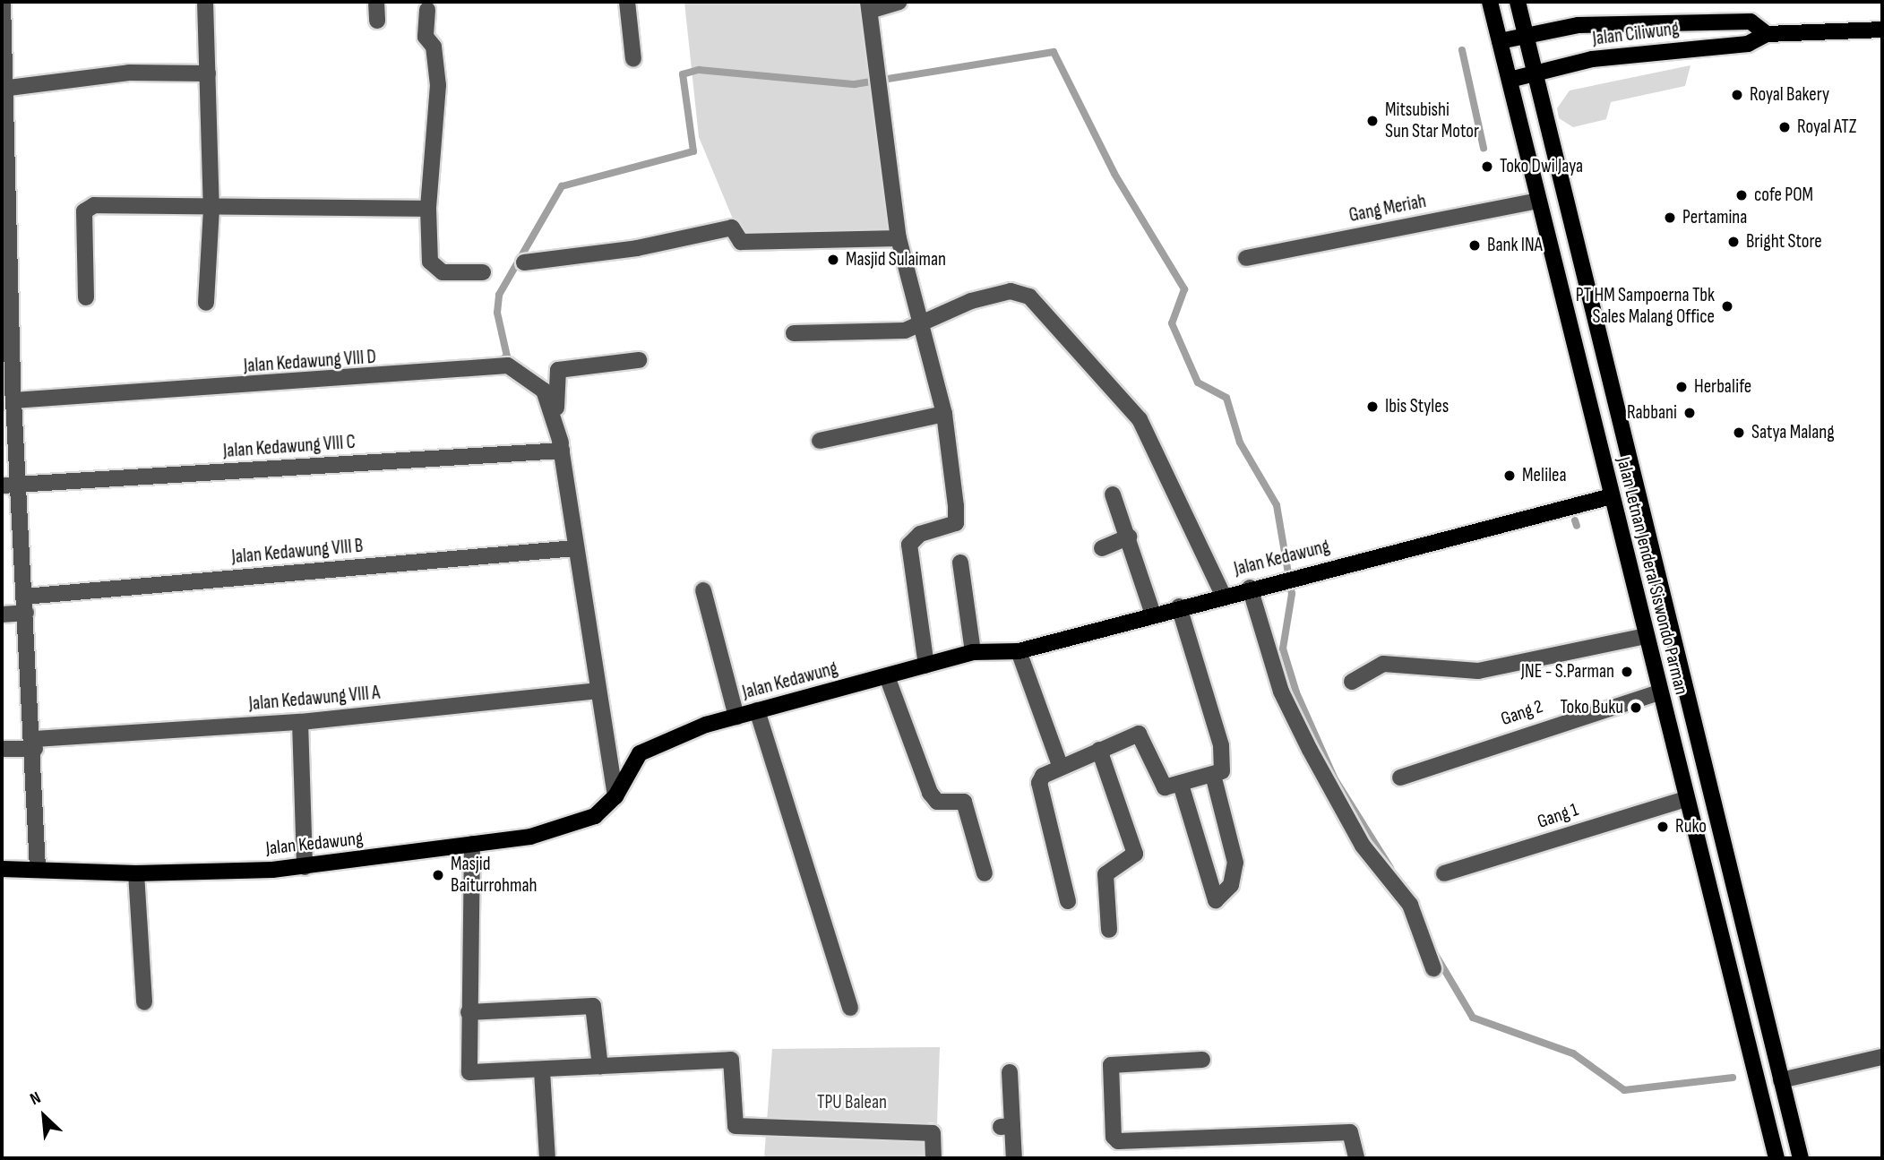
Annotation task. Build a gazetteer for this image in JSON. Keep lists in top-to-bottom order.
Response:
{
  "streets": {
    "main road": ["Jalan Ciliwung", "Jalan Kedawung", "Jalan Letnan Jenderal Siswondo Parman"],
    "street": [
      "Gang Meriah",
      "Jalan Kedawung VIII D",
      "Jalan Kedawung VIII C",
      "Jalan Kedawung VIII B",
      "Jalan Kedawung VIII A",
      "Gang 2",
      "Gang 1"
    ]
  },
  "crossings": [
    ["Jalan Ciliwung", "Jalan Letnan Jenderal Siswondo Parman"],
    ["Gang Meriah", "Jalan Letnan Jenderal Siswondo Parman"],
    ["Jalan Kedawung VIII D", "Jalan Kedawung VIII C"],
    ["Jalan Kedawung", "Jalan Letnan Jenderal Siswondo Parman"],
    ["Jalan Letnan Jenderal Siswondo Parman", "Gang 2"],
    ["Jalan Letnan Jenderal Siswondo Parman", "Gang 1"]
  ],
  "parks": ["TPU Balean"],
  "places": [
    "Royal Bakery",
    "Mitsubishi Sun Star Motor",
    "Royal ATZ",
    "Toko Dwi Jaya",
    "cofe POM",
    "Pertamina",
    "Bright Store",
    "Bank INA",
    "Masjid Sulaiman",
    "PT HM Sampoerna Tbk Sales Malang Office",
    "Herbalife",
    "Ibis Styles",
    "Rabbani",
    "Satya Malang",
    "Melilea",
    "JNE - S.Parman",
    "Toko Buku",
    "Ruko",
    "Masjid Baiturrohmah"
  ],
  "north": "top left"
}
